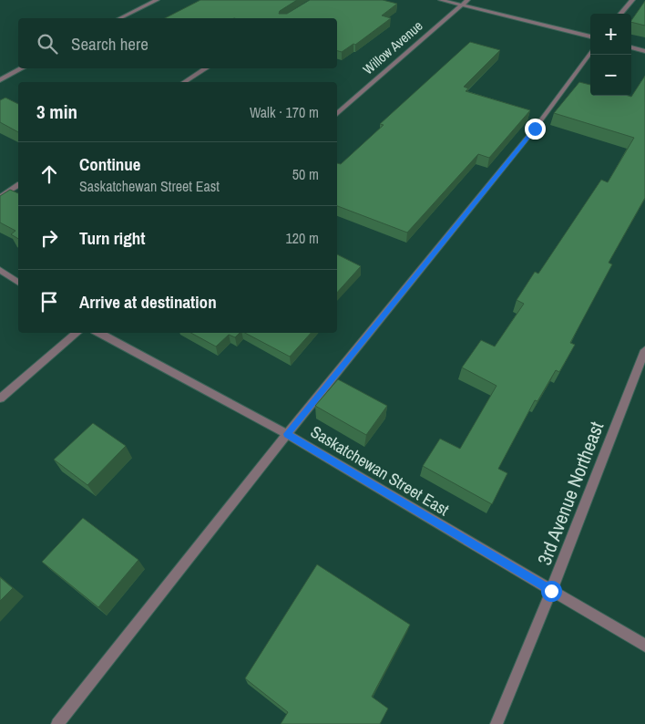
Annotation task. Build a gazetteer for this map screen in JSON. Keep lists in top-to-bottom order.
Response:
{
  "streets": {
    "street": ["Willow Avenue", "Saskatchewan Street East", "3rd Avenue Northeast"]
  },
  "crossings": [
    ["Saskatchewan Street East", "3rd Avenue Northeast"]
  ],
  "page": {
    "map_buttons": ["+", "−"],
    "search": "Search here",
    "heading": ["3 min", "Walk · 170 m"],
    "list": [
      ["Continue", "Saskatchewan Street East", "50 m"],
      ["Turn right", "120 m"],
      "Arrive at destination"
    ]
  }
}
